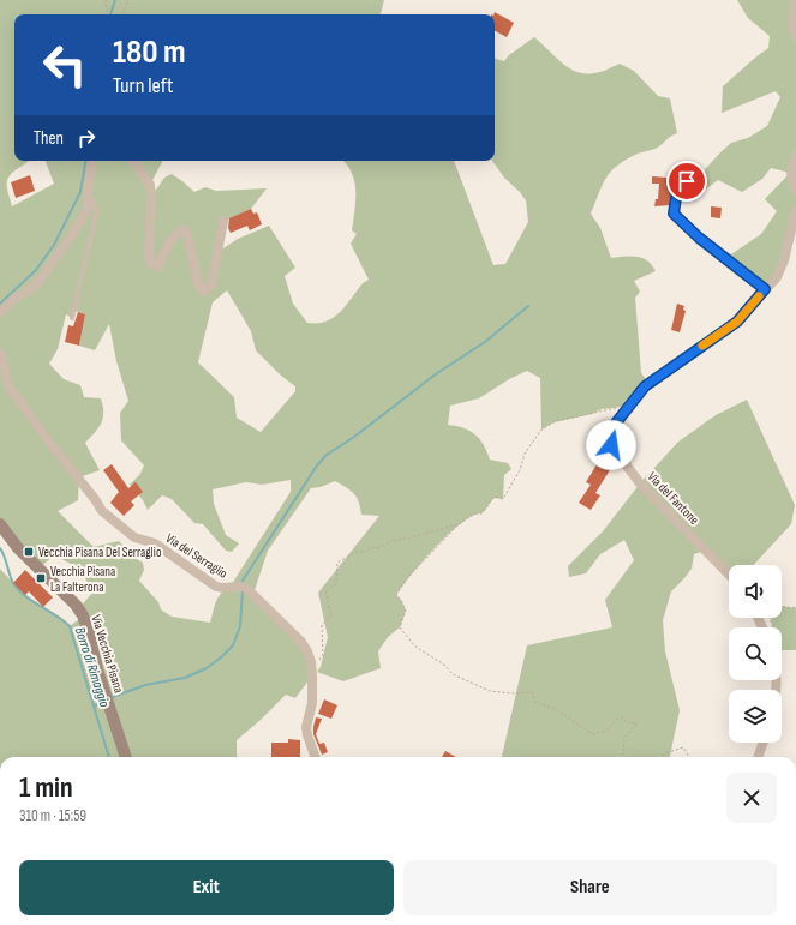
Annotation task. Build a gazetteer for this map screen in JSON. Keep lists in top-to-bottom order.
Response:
{
  "streets": {
    "main road": ["Via Vecchia Pisana"],
    "street": ["Via del Fantone", "Via del Serraglio"]
  },
  "water": ["Borro di Rimaggio"],
  "places": {
    "transit": ["Vecchia Pisana Del Serraglio", "Vecchia Pisana La Falterona"]
  },
  "page": {
    "turn": ["180 m", "Turn left"],
    "then": "Then",
    "heading": ["1 min", "310 m · 15:59"],
    "buttons": ["Exit", "Share"]
  }
}
